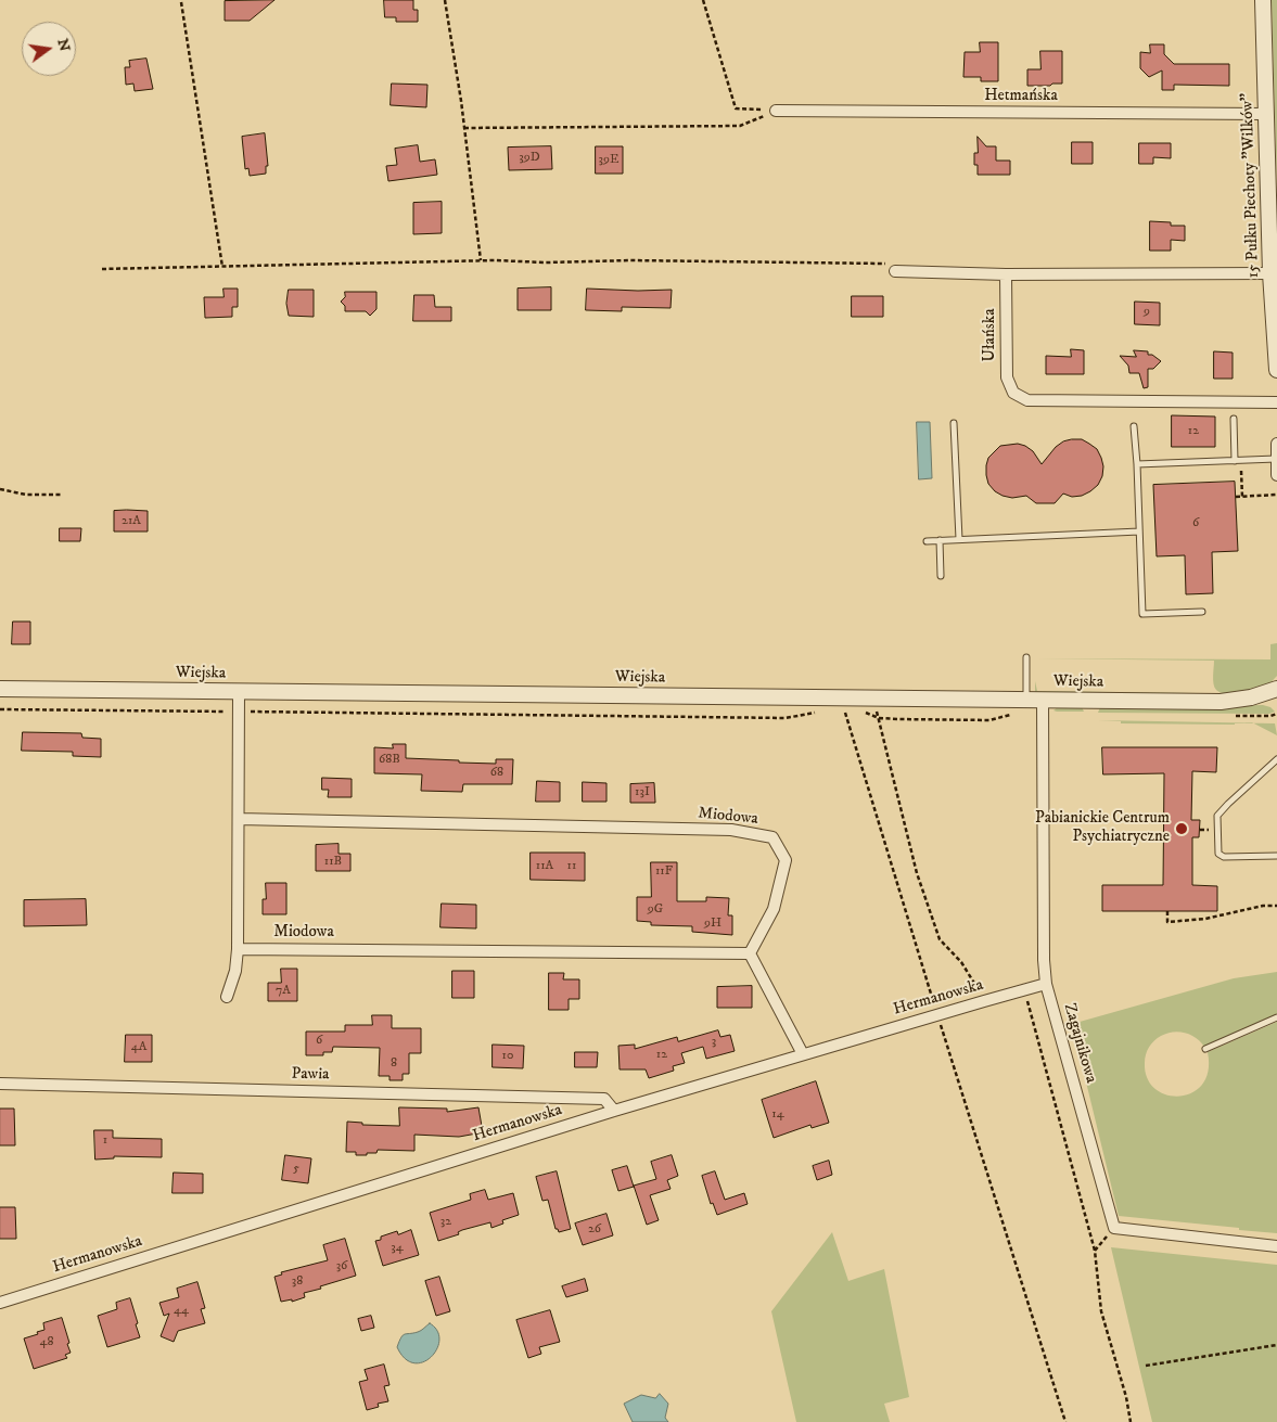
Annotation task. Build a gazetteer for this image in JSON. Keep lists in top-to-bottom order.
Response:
{
  "streets": {
    "street": [
      "Hetmańska",
      "15 Pułku Piechoty \"Wilków\"",
      "Ułańska",
      "Wiejska",
      "Miodowa",
      "Hermanowska",
      "Zagajnikowa",
      "Pawia"
    ]
  },
  "crossings": [
    ["Hetmańska", "15 Pułku Piechoty \"Wilków\""],
    ["Wiejska", "Zagajnikowa"],
    ["Hermanowska", "Zagajnikowa"],
    ["Hermanowska", "Pawia"]
  ],
  "places": ["Pabianickie Centrum Psychiatryczne"],
  "house_numbers": [
    "39D",
    "39E",
    "9",
    "12",
    "21A",
    "6",
    "68B",
    "68",
    "13I",
    "11B",
    "11A",
    "11",
    "11F",
    "9G",
    "9H",
    "7A",
    "6",
    "3",
    "4A",
    "12",
    "10",
    "8",
    "14",
    "1",
    "5",
    "32",
    "26",
    "34",
    "36",
    "38",
    "44",
    "48"
  ],
  "north": "right"
}
